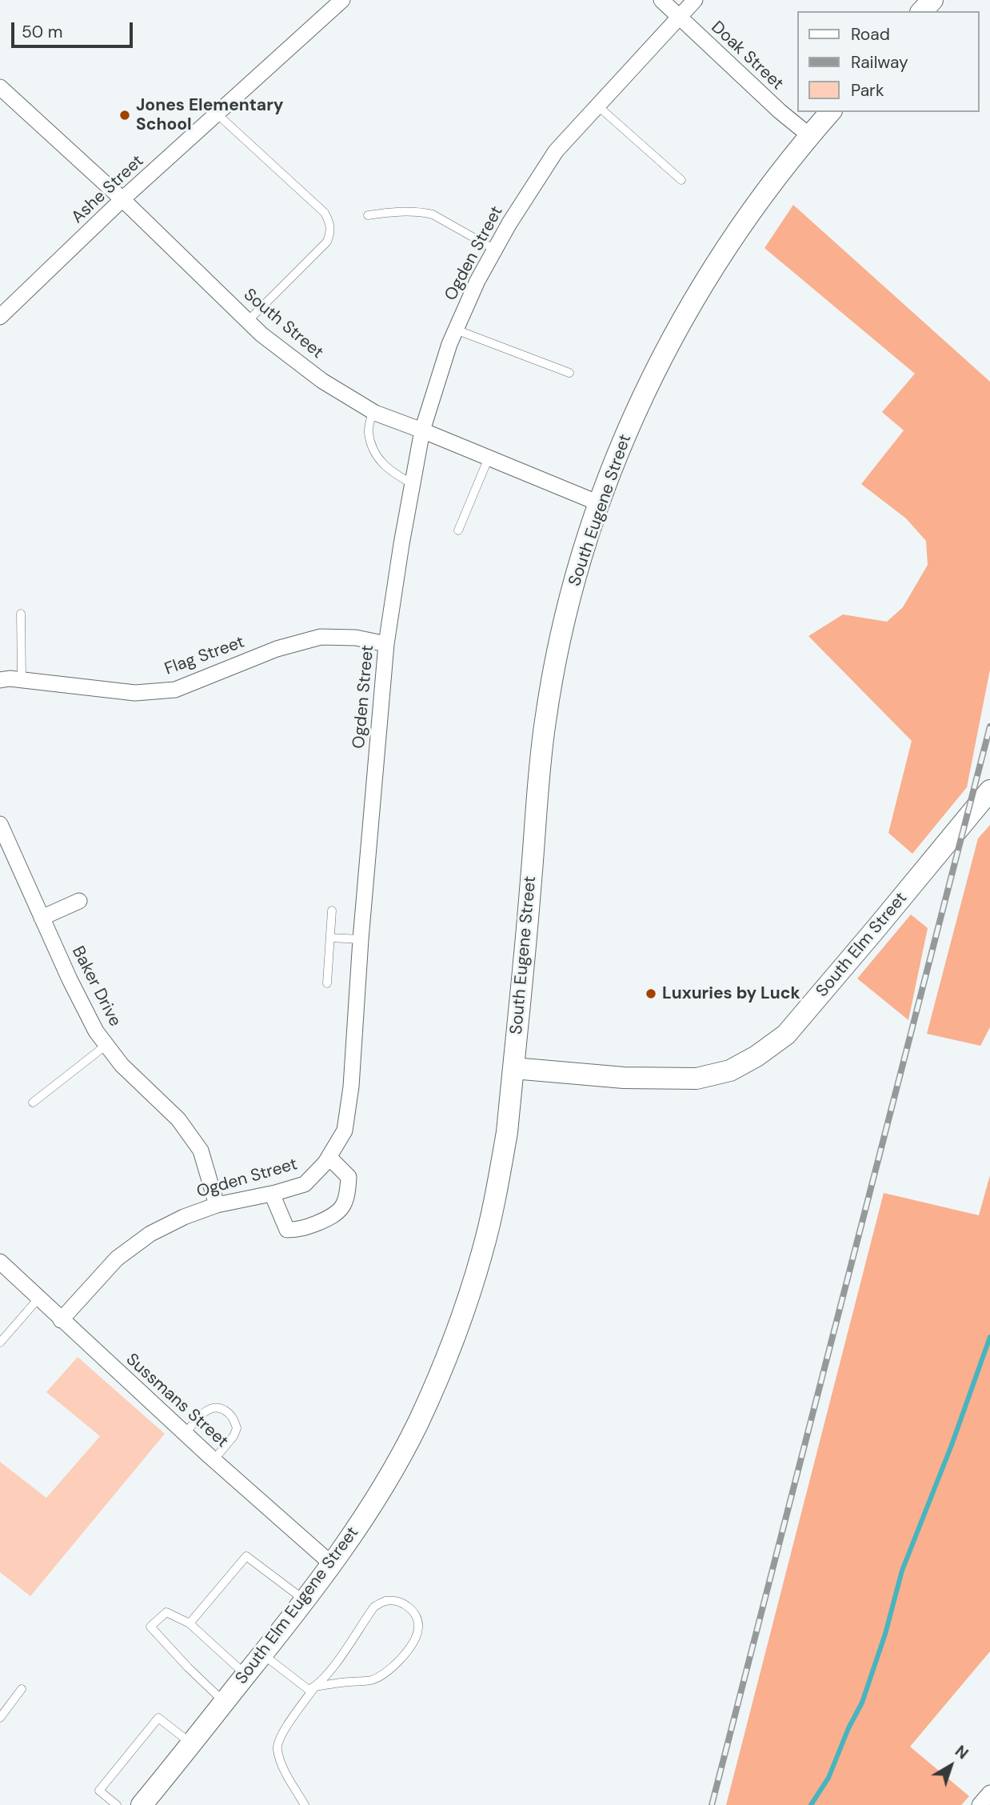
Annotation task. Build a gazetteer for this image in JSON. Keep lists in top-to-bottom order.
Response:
{
  "streets": {
    "main road": ["South Eugene Street", "South Elm Street", "South Elm Eugene Street"],
    "street": [
      "Doak Street",
      "Ashe Street",
      "Ogden Street",
      "South Street",
      "Flag Street",
      "Baker Drive",
      "Sussmans Street"
    ]
  },
  "crossings": [
    ["Doak Street", "Ogden Street"],
    ["Doak Street", "South Eugene Street"],
    ["Ashe Street", "South Street"],
    ["Ogden Street", "South Street"],
    ["Ogden Street", "Flag Street"],
    ["Ogden Street", "Baker Drive"],
    ["Ogden Street", "Sussmans Street"],
    ["South Street", "South Eugene Street"],
    ["South Eugene Street", "South Elm Street"],
    ["South Eugene Street", "South Elm Eugene Street"],
    ["South Elm Street", "South Elm Eugene Street"],
    ["Sussmans Street", "South Elm Eugene Street"]
  ],
  "places": ["Jones Elementary School", "Luxuries by Luck"],
  "legend": ["Road", "Railway", "Park"],
  "scale_bar": "50 m",
  "north": "top right"
}
